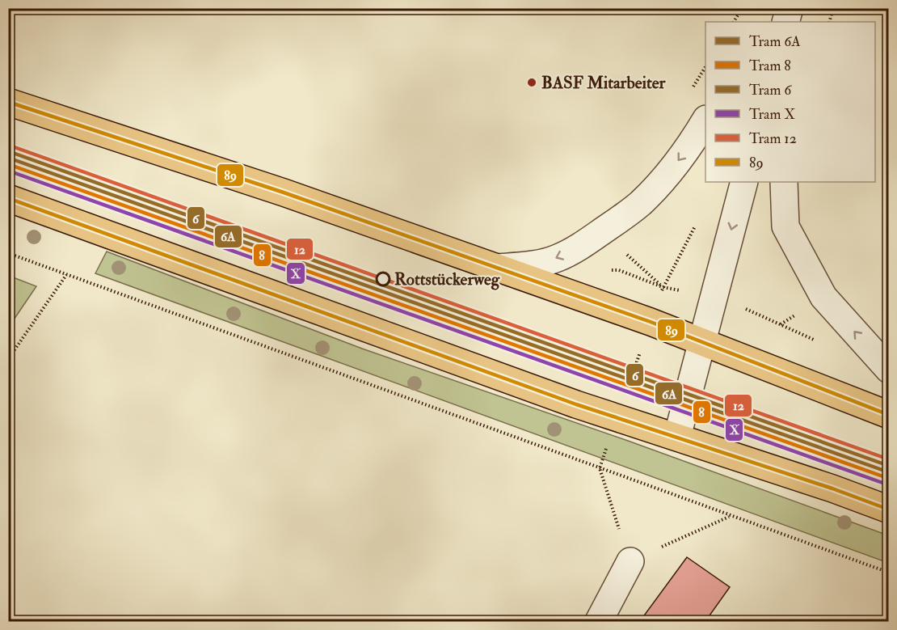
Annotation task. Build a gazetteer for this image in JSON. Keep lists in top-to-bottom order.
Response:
{
  "places": ["BASF Mitarbeiter", "Rottstückerweg"],
  "lines": [
    "transit line 89",
    "tram line 12",
    "tram line 6",
    "tram line 6A",
    "tram line 8",
    "tram line X"
  ],
  "legend": [
    "Tram 6A",
    "Tram 8",
    "Tram 6",
    "Tram X",
    "Tram 12",
    "89"
  ]
}
